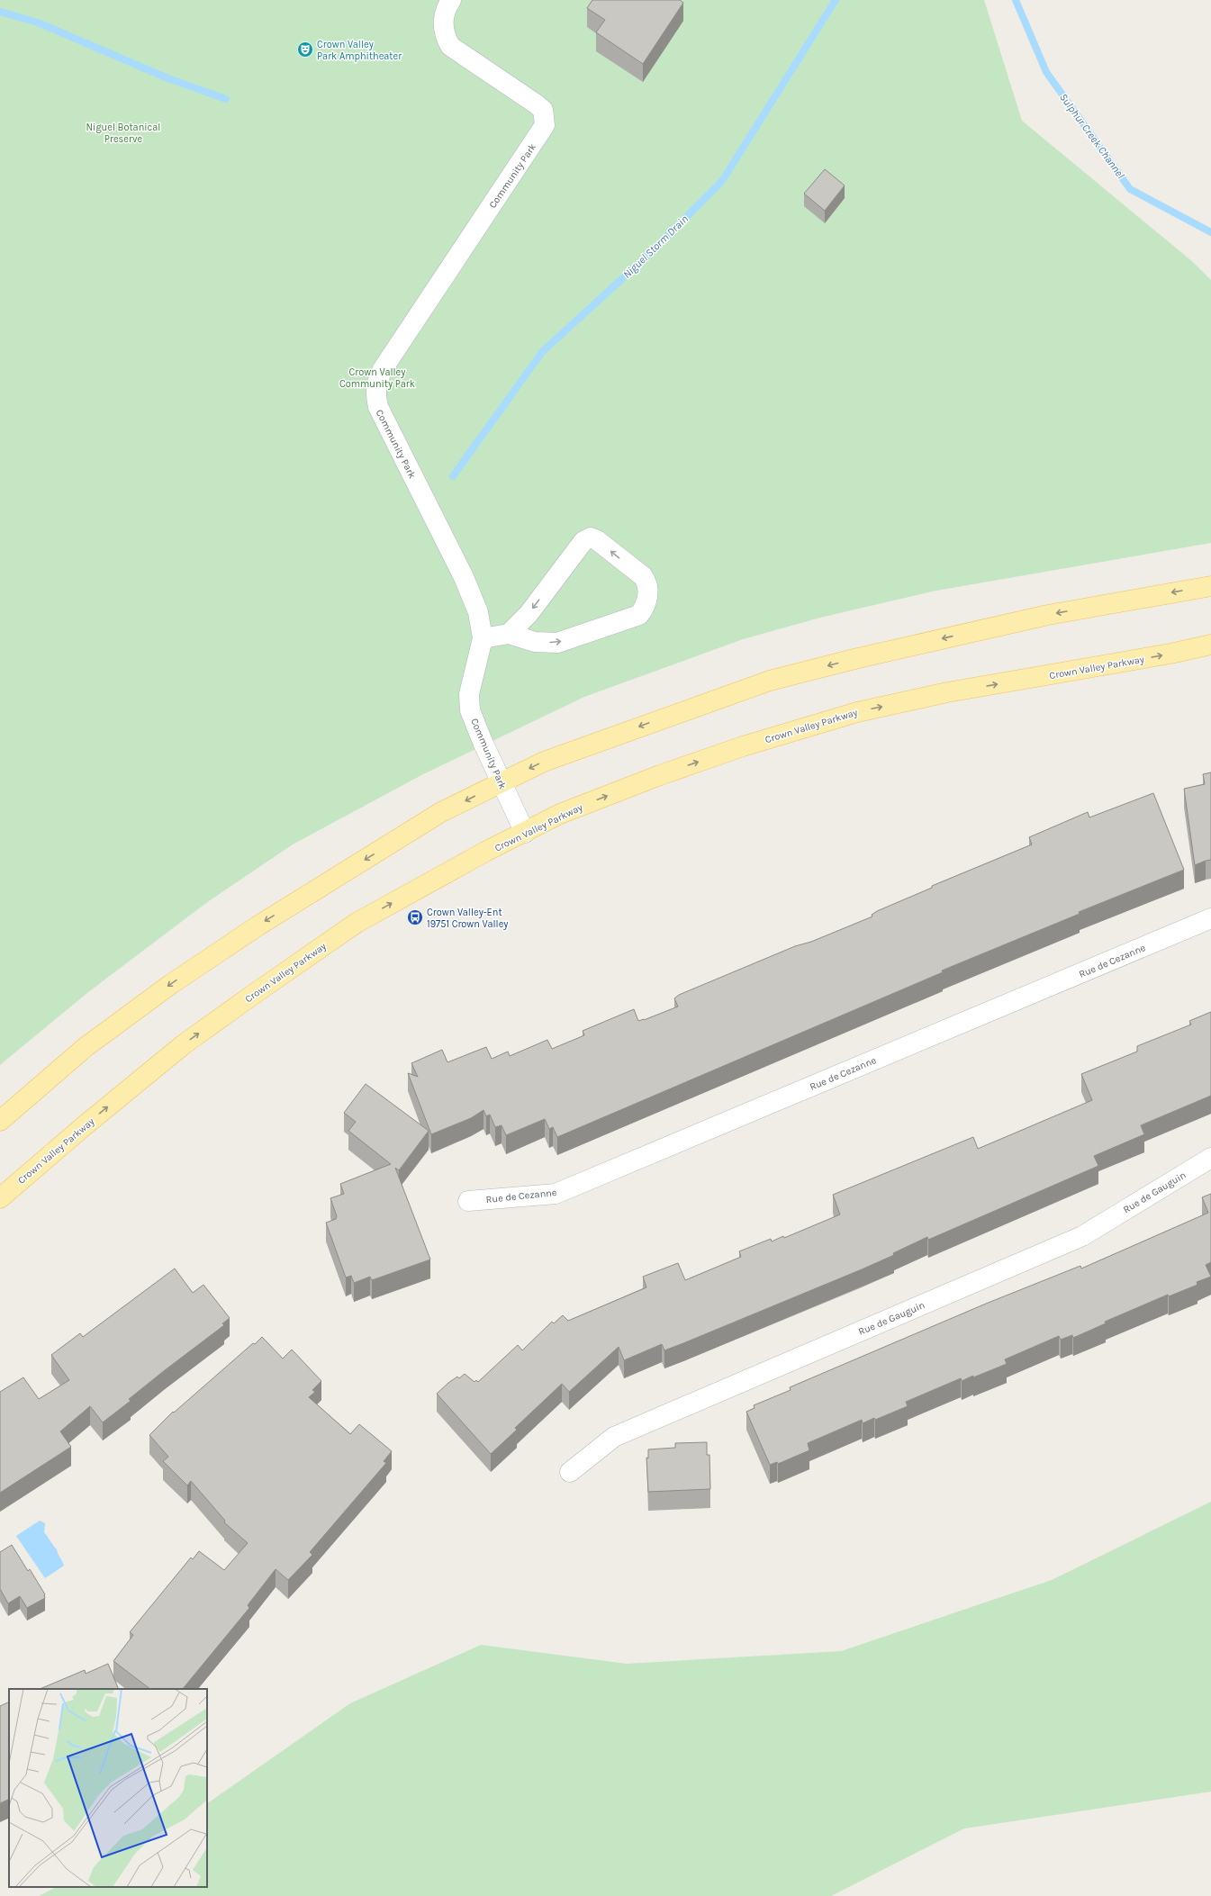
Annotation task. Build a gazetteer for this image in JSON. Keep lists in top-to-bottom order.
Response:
{
  "streets": {
    "main road": ["Crown Valley Parkway"],
    "street": ["Community Park", "Rue de Cezanne", "Rue de Gauguin"]
  },
  "crossings": [
    ["Community Park", "Crown Valley Parkway"]
  ],
  "water": ["Sulphur Creek Channel", "Niguel Storm Drain"],
  "parks": ["Niguel Botanical Preserve", "Crown Valley Community Park"],
  "places": {
    "theatre": ["Crown Valley Park Amphitheater"],
    "bus stop": ["Crown Valley-Ent 19751 Crown Valley"]
  }
}
